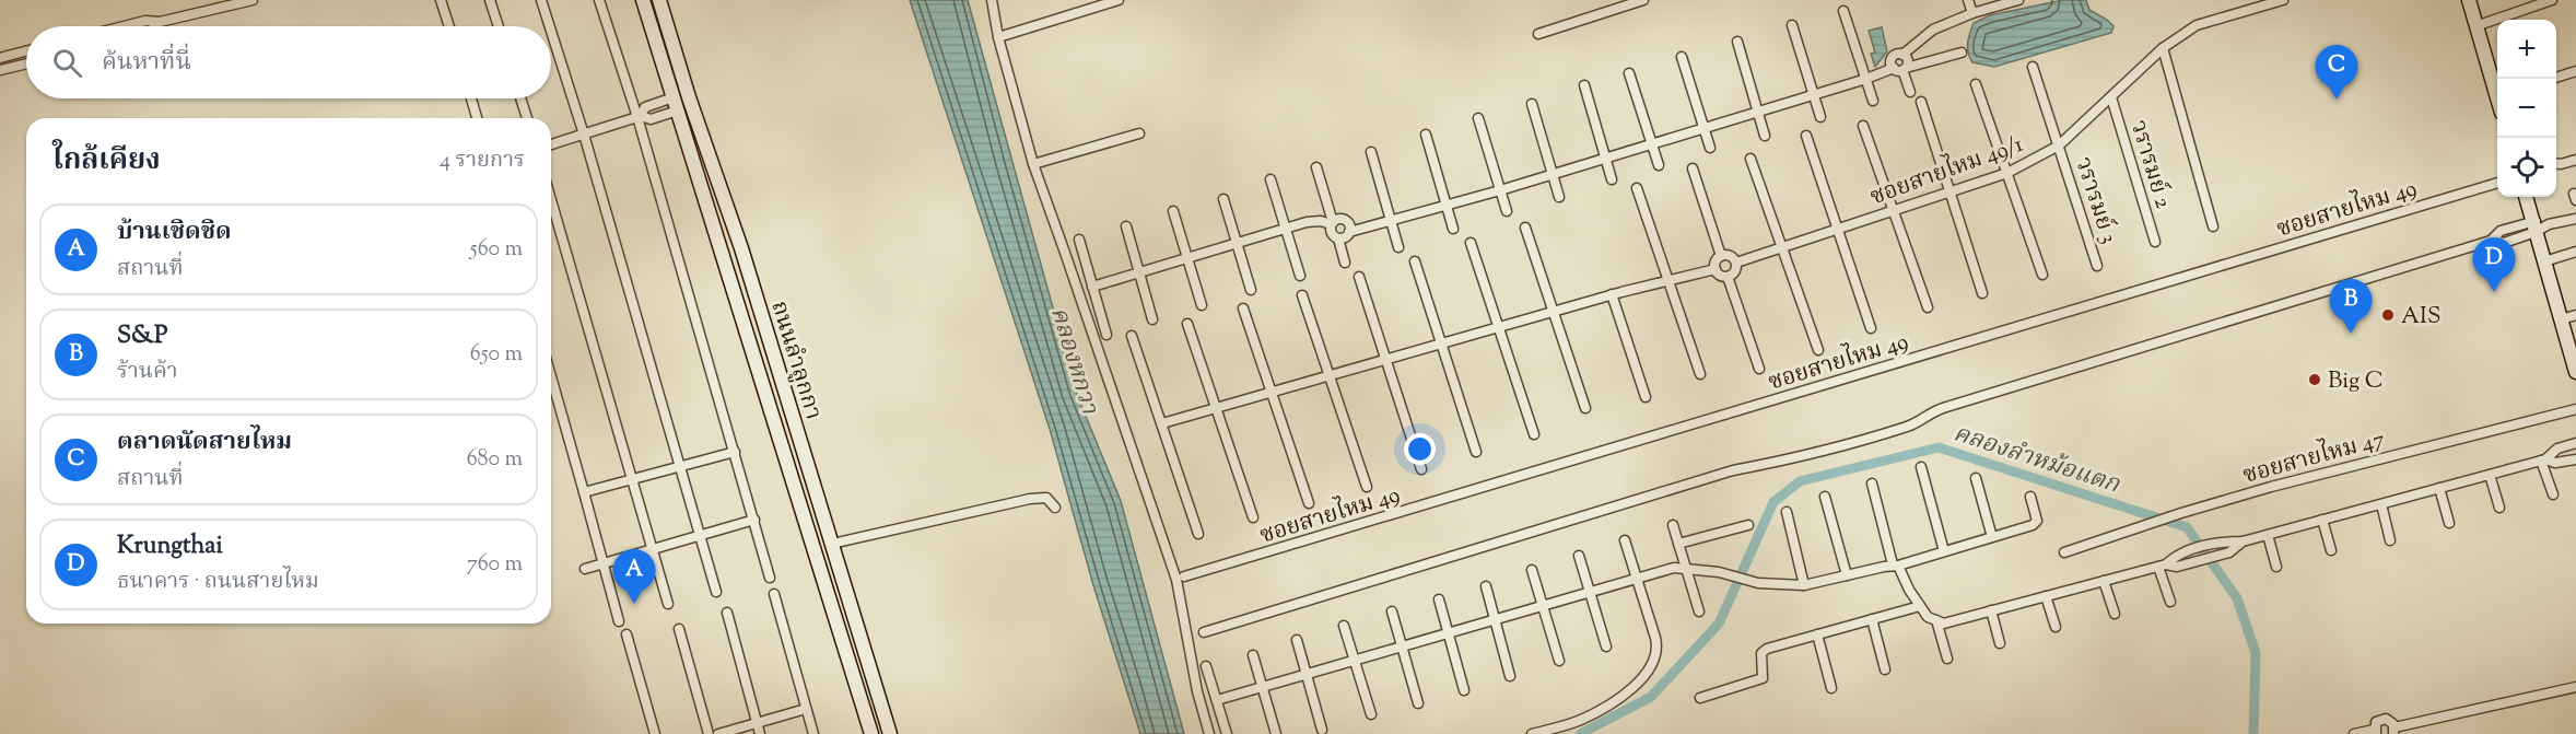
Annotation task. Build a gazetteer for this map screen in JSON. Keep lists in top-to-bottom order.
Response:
{
  "streets": {
    "main road": ["ถนนลำลูกกา"],
    "street": [
      "วรารมย์ 2",
      "ซอยสายไหม 49/1",
      "วรารมย์ 3",
      "ซอยสายไหม 49",
      "ซอยสายไหม 47"
    ]
  },
  "crossings": [
    ["วรารมย์ 2", "ซอยสายไหม 49/1"],
    ["ซอยสายไหม 49/1", "วรารมย์ 3"]
  ],
  "water": ["คลองหกวา", "คลองลำหม้อแตก"],
  "places": ["AIS", "Big C"],
  "page": {
    "map_buttons": ["+", "−"],
    "search": "ค้นหาที่นี่",
    "pins": [
      "C",
      "D",
      "B",
      "A"
    ],
    "heading": ["ใกล้เคียง", "4 รายการ"],
    "list": [
      {
        "mark": "A",
        "name": "บ้านเชิดชิด",
        "note": "สถานที่",
        "value": "560 m"
      },
      {
        "mark": "B",
        "name": "S&P",
        "note": "ร้านค้า",
        "value": "650 m"
      },
      {
        "mark": "C",
        "name": "ตลาดนัดสายไหม",
        "note": "สถานที่",
        "value": "680 m"
      },
      {
        "mark": "D",
        "name": "Krungthai",
        "note": "ธนาคาร · ถนนสายไหม",
        "value": "760 m"
      }
    ]
  }
}
